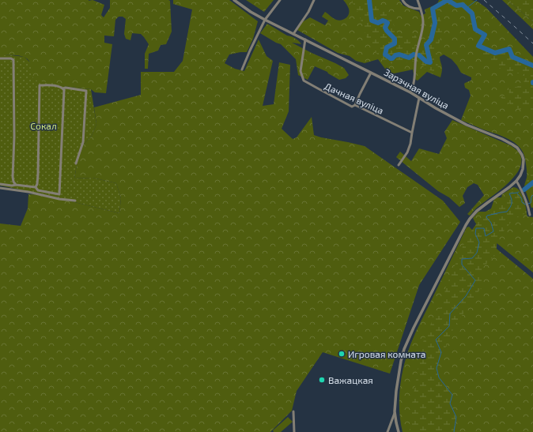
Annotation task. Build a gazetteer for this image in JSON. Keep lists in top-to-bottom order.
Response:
{
  "streets": {
    "street": ["Зарэчная вуліца", "Дачная вуліца"]
  },
  "crossings": [
    ["Зарэчная вуліца", "Дачная вуліца"]
  ],
  "parks": ["Сокал"],
  "places": ["Игровая комната", "Важацкая"]
}
